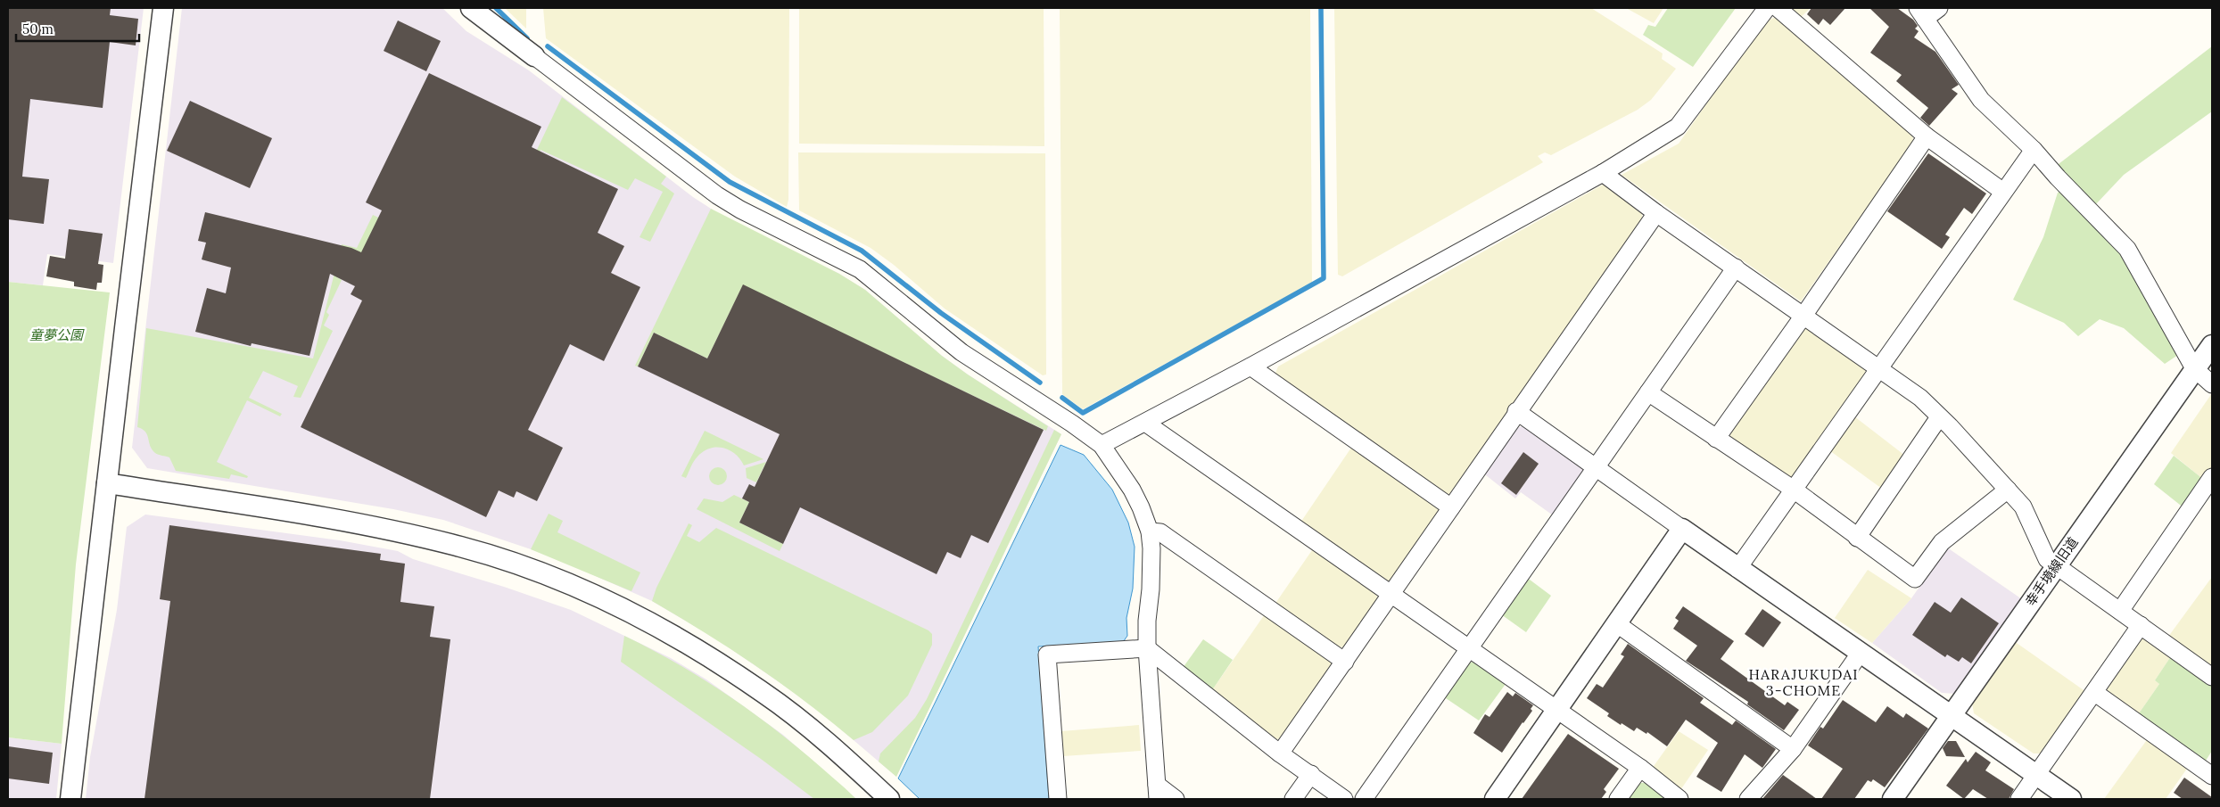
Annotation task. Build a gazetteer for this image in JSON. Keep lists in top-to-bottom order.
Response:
{
  "streets": {
    "street": ["幸手境線旧道"]
  },
  "districts": ["HARAJUKUDAI 3-CHOME"],
  "parks": ["童夢公園"],
  "scale_bar": "50 m"
}
